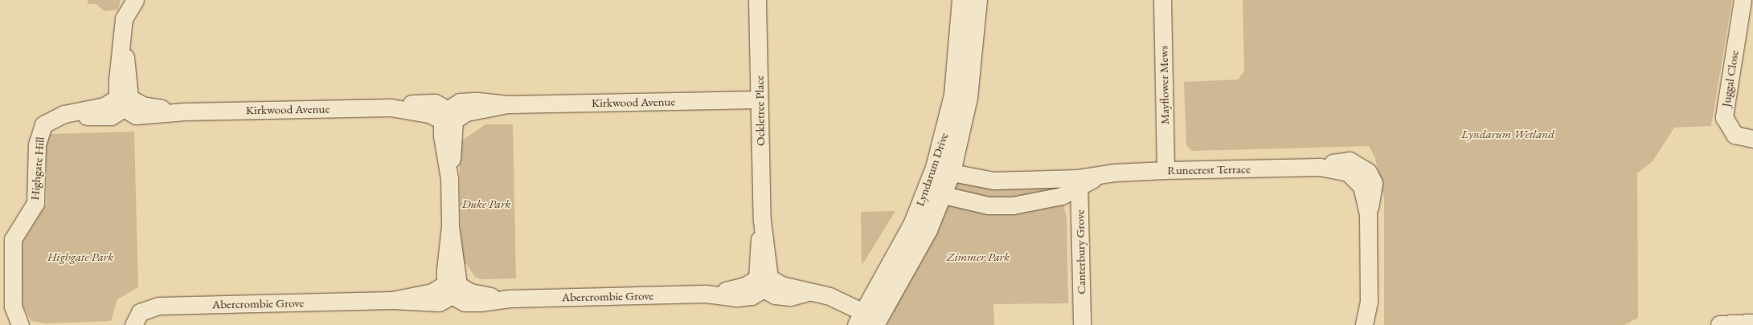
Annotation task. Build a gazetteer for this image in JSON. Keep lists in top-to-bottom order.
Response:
{
  "streets": {
    "street": [
      "Juggal Close",
      "Mayflower Mews",
      "Kirkwood Avenue",
      "Ockletree Place",
      "Highgate Hill",
      "Lyndarum Drive",
      "Runecrest Terrace",
      "Canterbury Grove",
      "Abercrombie Grove"
    ]
  },
  "crossings": [
    ["Mayflower Mews", "Runecrest Terrace"],
    ["Kirkwood Avenue", "Ockletree Place"],
    ["Kirkwood Avenue", "Highgate Hill"],
    ["Ockletree Place", "Abercrombie Grove"],
    ["Lyndarum Drive", "Runecrest Terrace"],
    ["Runecrest Terrace", "Canterbury Grove"]
  ],
  "parks": [
    "Lyndarum Wetland",
    "Duke Park",
    "Highgate Park",
    "Zimmer Park"
  ]
}
